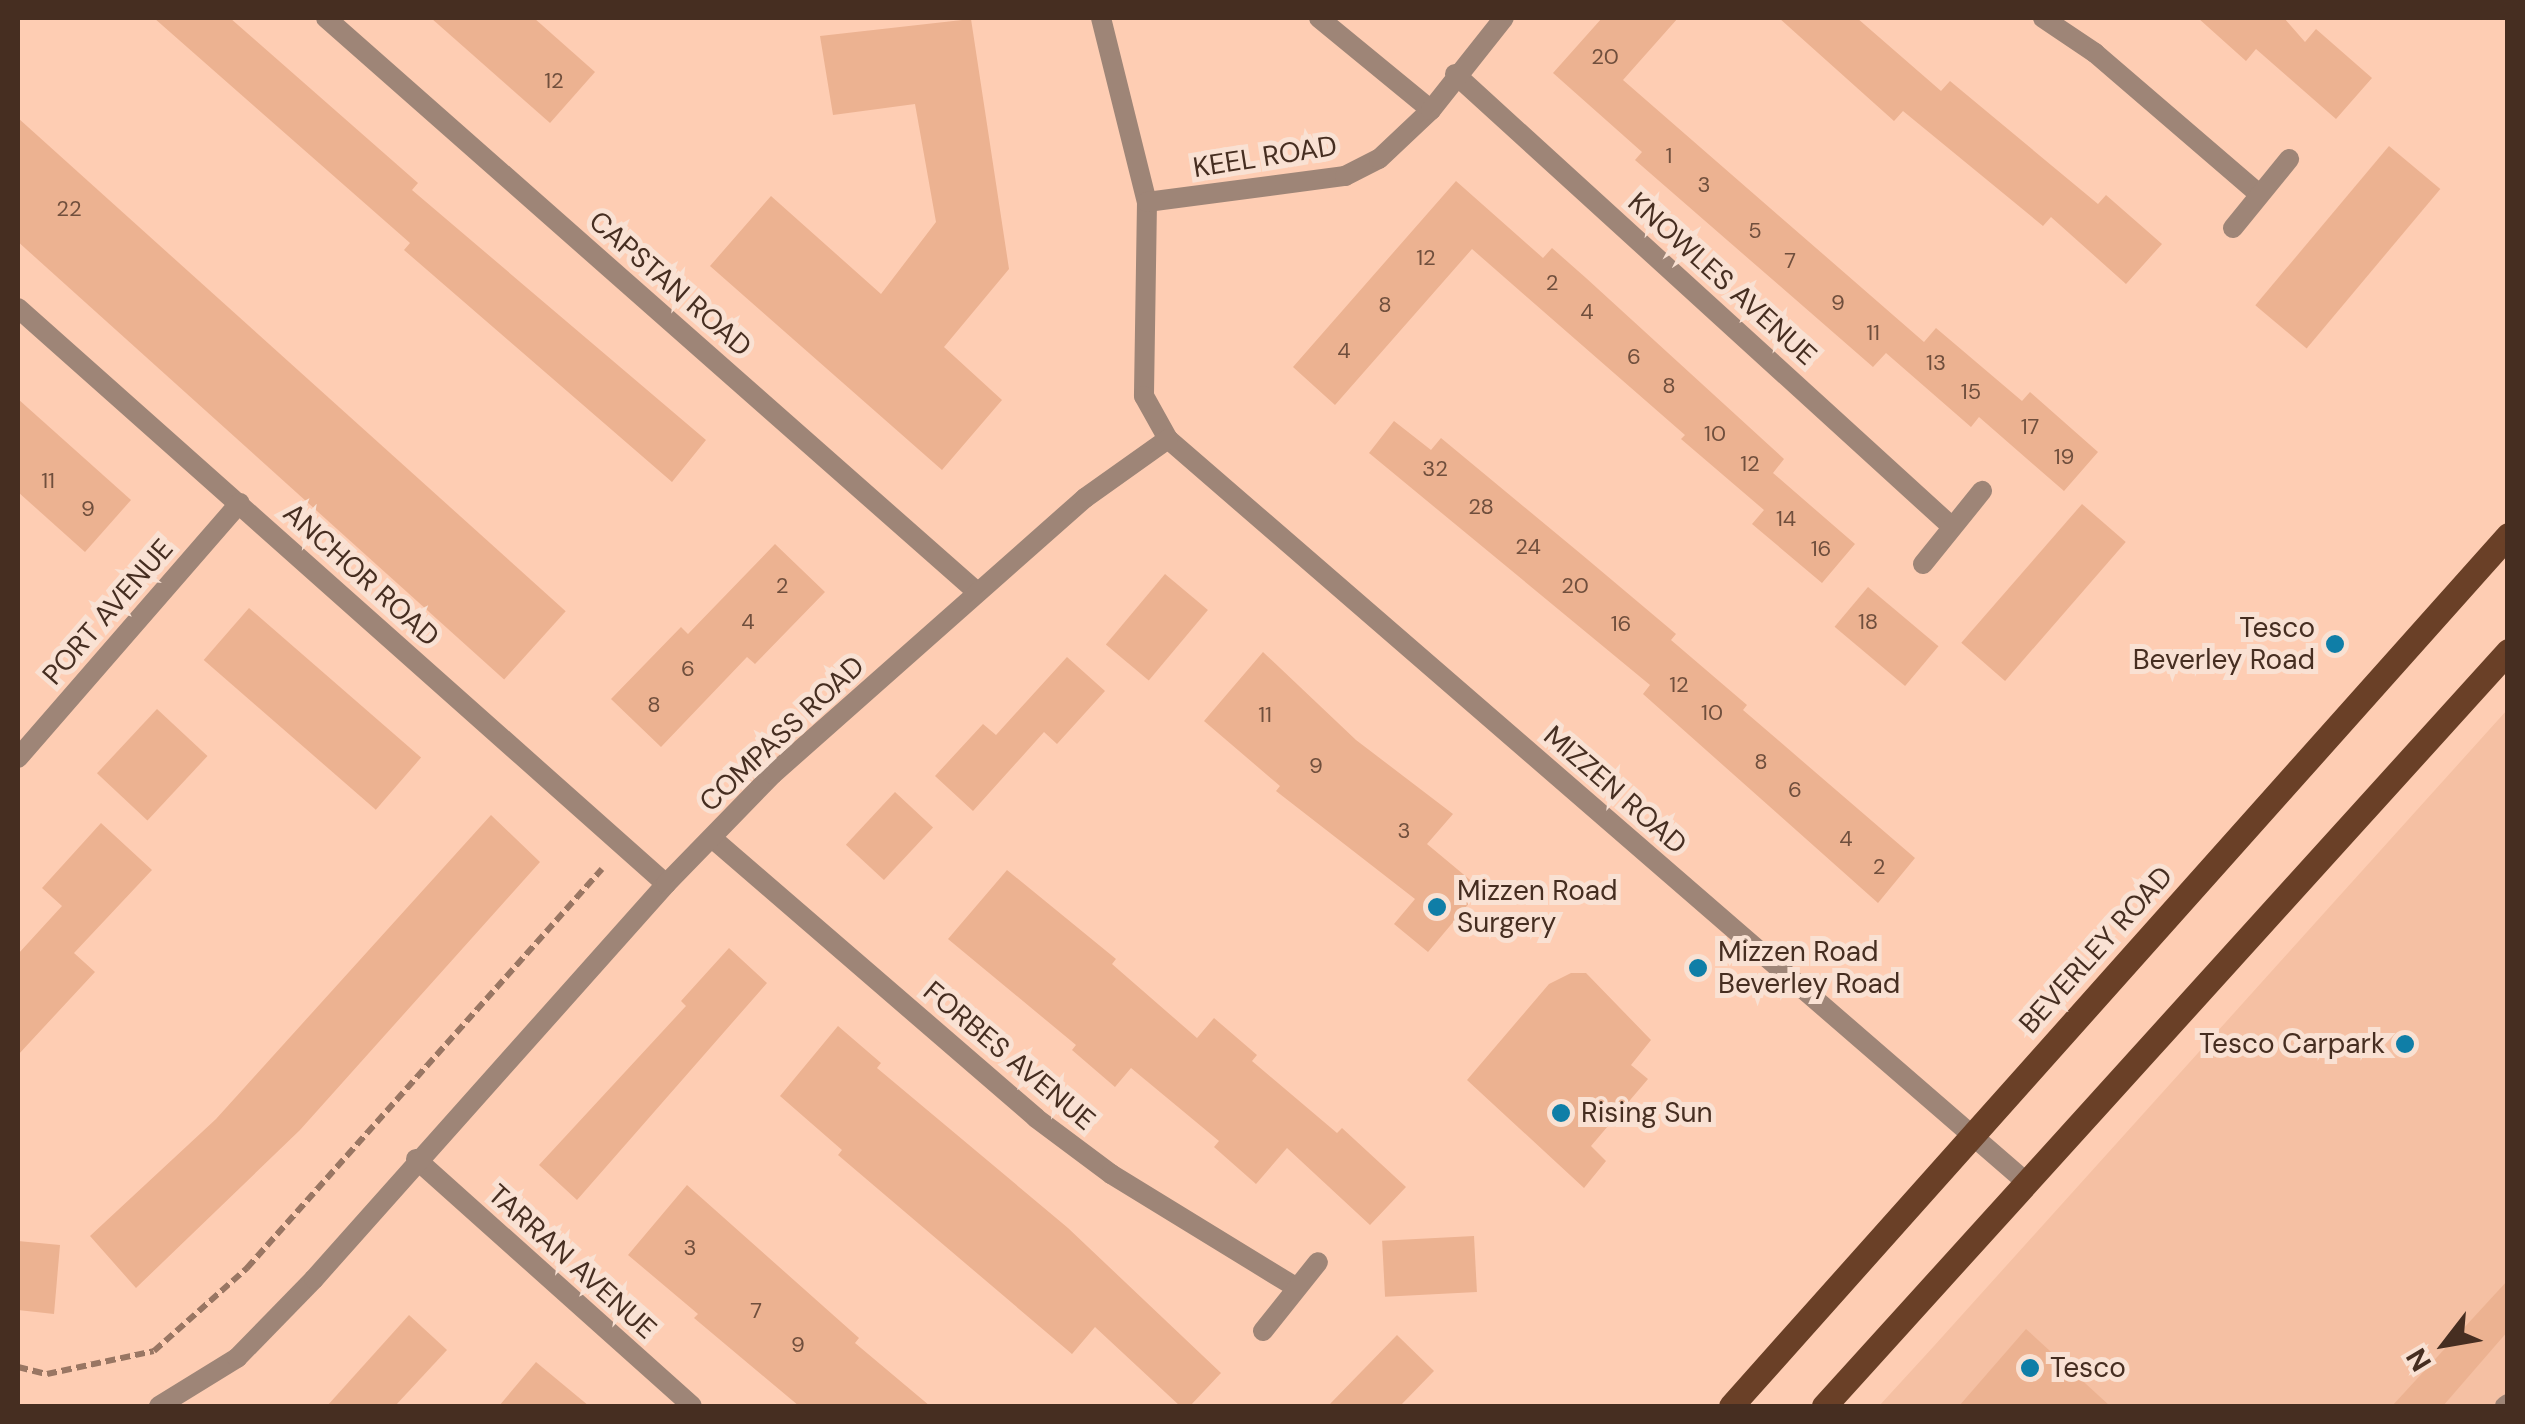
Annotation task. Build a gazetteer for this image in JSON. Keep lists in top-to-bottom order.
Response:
{
  "streets": {
    "main road": ["BEVERLEY ROAD"],
    "street": [
      "KEEL ROAD",
      "KNOWLES AVENUE",
      "CAPSTAN ROAD",
      "ANCHOR ROAD",
      "PORT AVENUE",
      "COMPASS ROAD",
      "MIZZEN ROAD",
      "FORBES AVENUE",
      "TARRAN AVENUE"
    ]
  },
  "crossings": [
    ["KEEL ROAD", "KNOWLES AVENUE"],
    ["CAPSTAN ROAD", "COMPASS ROAD"],
    ["ANCHOR ROAD", "PORT AVENUE"],
    ["ANCHOR ROAD", "COMPASS ROAD"],
    ["COMPASS ROAD", "MIZZEN ROAD"],
    ["COMPASS ROAD", "FORBES AVENUE"],
    ["COMPASS ROAD", "TARRAN AVENUE"],
    ["MIZZEN ROAD", "BEVERLEY ROAD"]
  ],
  "places": [
    "Tesco Beverley Road",
    "Mizzen Road Surgery",
    "Mizzen Road Beverley Road",
    "Tesco Carpark",
    "Rising Sun",
    "Tesco"
  ],
  "house_numbers": [
    "20",
    "12",
    "1",
    "3",
    "22",
    "5",
    "12",
    "7",
    "2",
    "9",
    "8",
    "4",
    "11",
    "4",
    "6",
    "13",
    "8",
    "15",
    "17",
    "10",
    "19",
    "12",
    "32",
    "11",
    "28",
    "9",
    "14",
    "24",
    "16",
    "2",
    "20",
    "4",
    "18",
    "16",
    "6",
    "12",
    "8",
    "10",
    "11",
    "8",
    "9",
    "6",
    "3",
    "4",
    "2",
    "3",
    "7",
    "9"
  ],
  "north": "bottom left"
}
